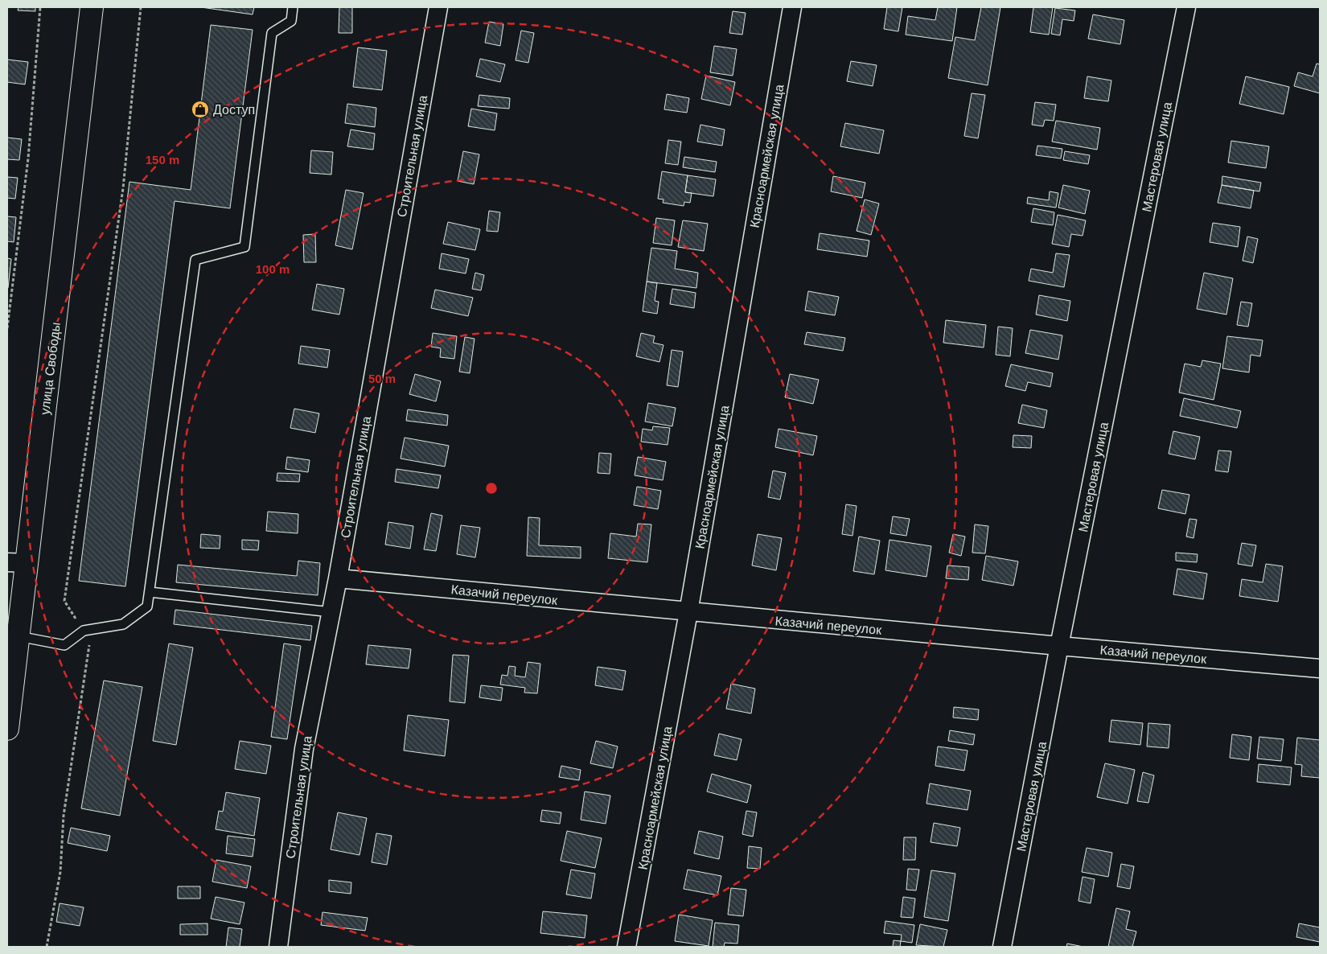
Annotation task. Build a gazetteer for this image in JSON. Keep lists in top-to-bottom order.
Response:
{
  "streets": {
    "main road": ["улица Свободы"],
    "street": [
      "Строительная улица",
      "Красноармейская улица",
      "Мастеровая улица",
      "Казачий переулок"
    ]
  },
  "crossings": [
    ["Строительная улица", "Казачий переулок"],
    ["Красноармейская улица", "Казачий переулок"],
    ["Мастеровая улица", "Казачий переулок"]
  ],
  "places": {
    "shop": ["Доступ"]
  },
  "rings": ["150 m", "100 m", "50 m"]
}
